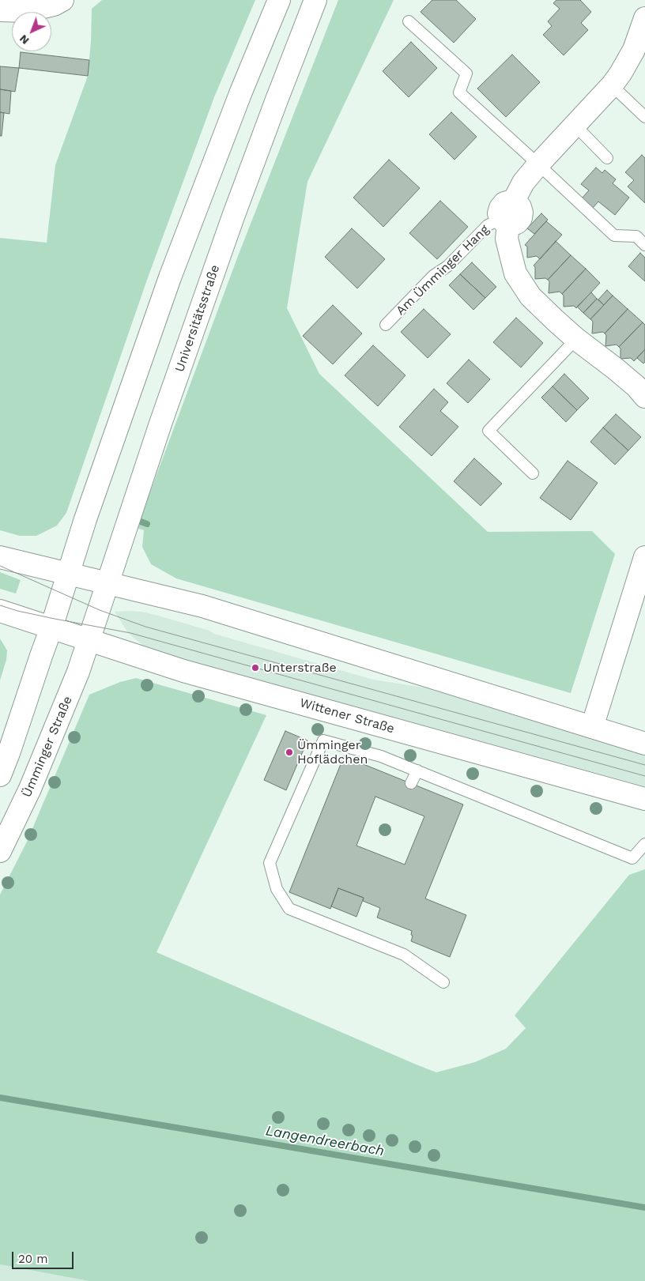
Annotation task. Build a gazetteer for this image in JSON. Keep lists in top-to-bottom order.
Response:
{
  "streets": {
    "main road": [
      "Am Ümminger Hang",
      "Universitätsstraße",
      "Wittener Straße",
      "Ümminger Straße"
    ]
  },
  "crossings": [
    ["Universitätsstraße", "Wittener Straße"],
    ["Universitätsstraße", "Ümminger Straße"],
    ["Wittener Straße", "Ümminger Straße"]
  ],
  "water": ["Langendreerbach"],
  "places": ["Unterstraße", "Ümminger Hoflädchen"],
  "scale_bar": "20 m",
  "north": "bottom left"
}
